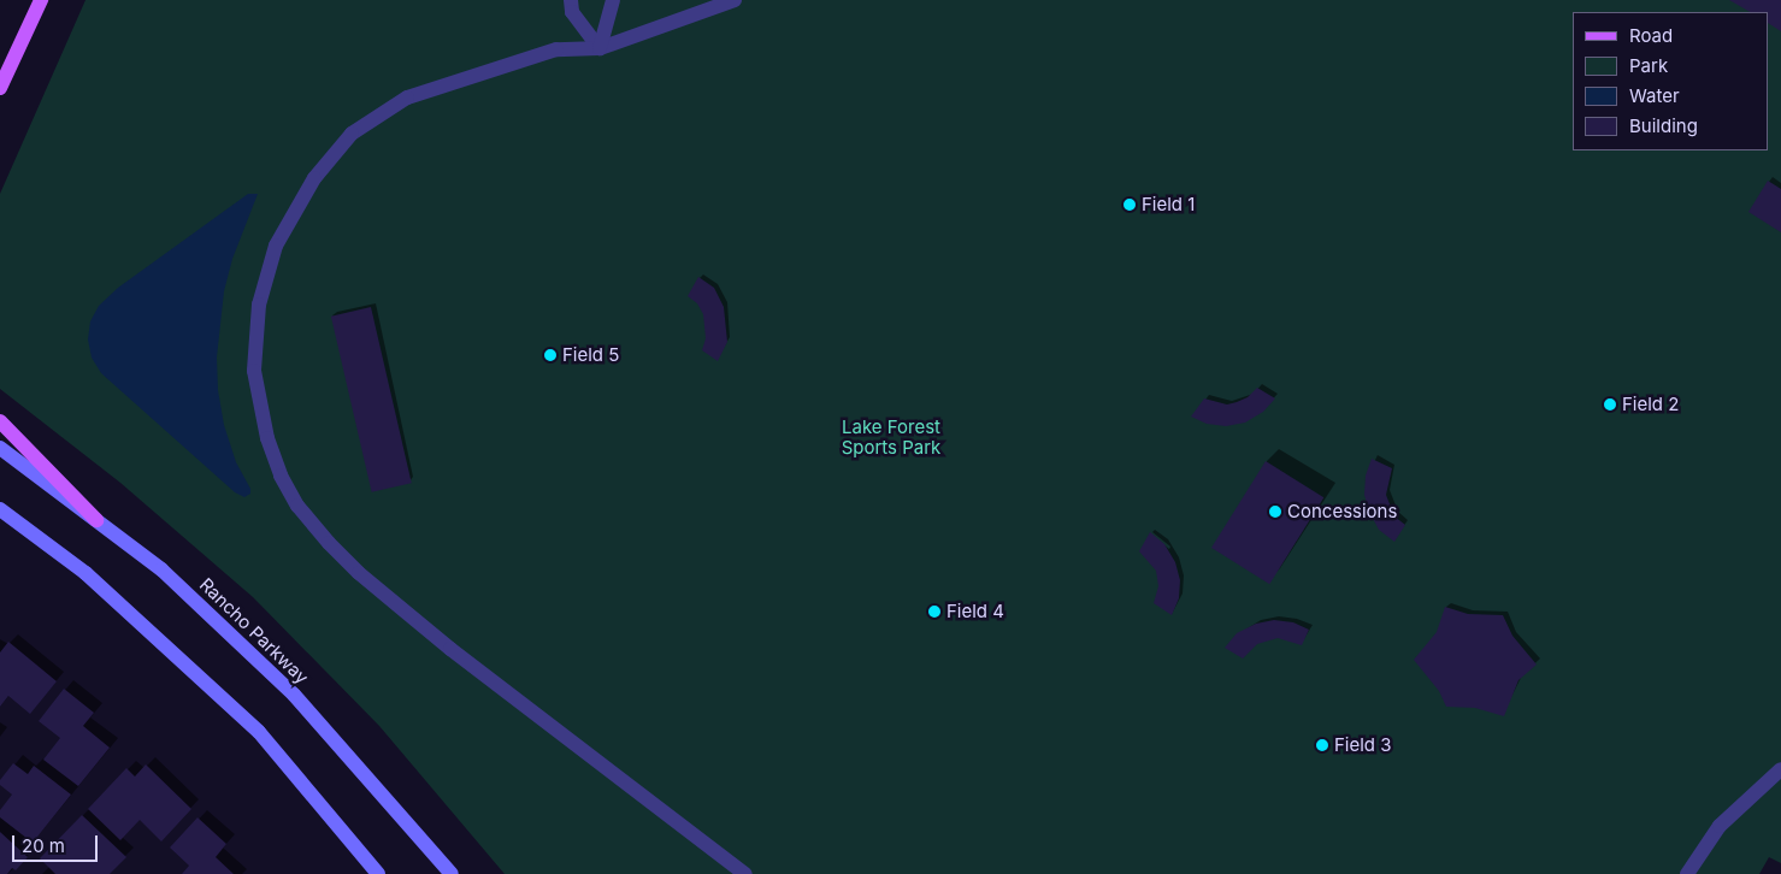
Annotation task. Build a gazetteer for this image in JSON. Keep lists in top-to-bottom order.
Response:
{
  "streets": {
    "main road": ["Rancho Parkway"]
  },
  "parks": ["Lake Forest Sports Park"],
  "places": [
    "Field 1",
    "Field 5",
    "Field 2",
    "Concessions",
    "Field 4",
    "Field 3"
  ],
  "legend": [
    "Road",
    "Park",
    "Water",
    "Building"
  ],
  "scale_bar": "20 m"
}
